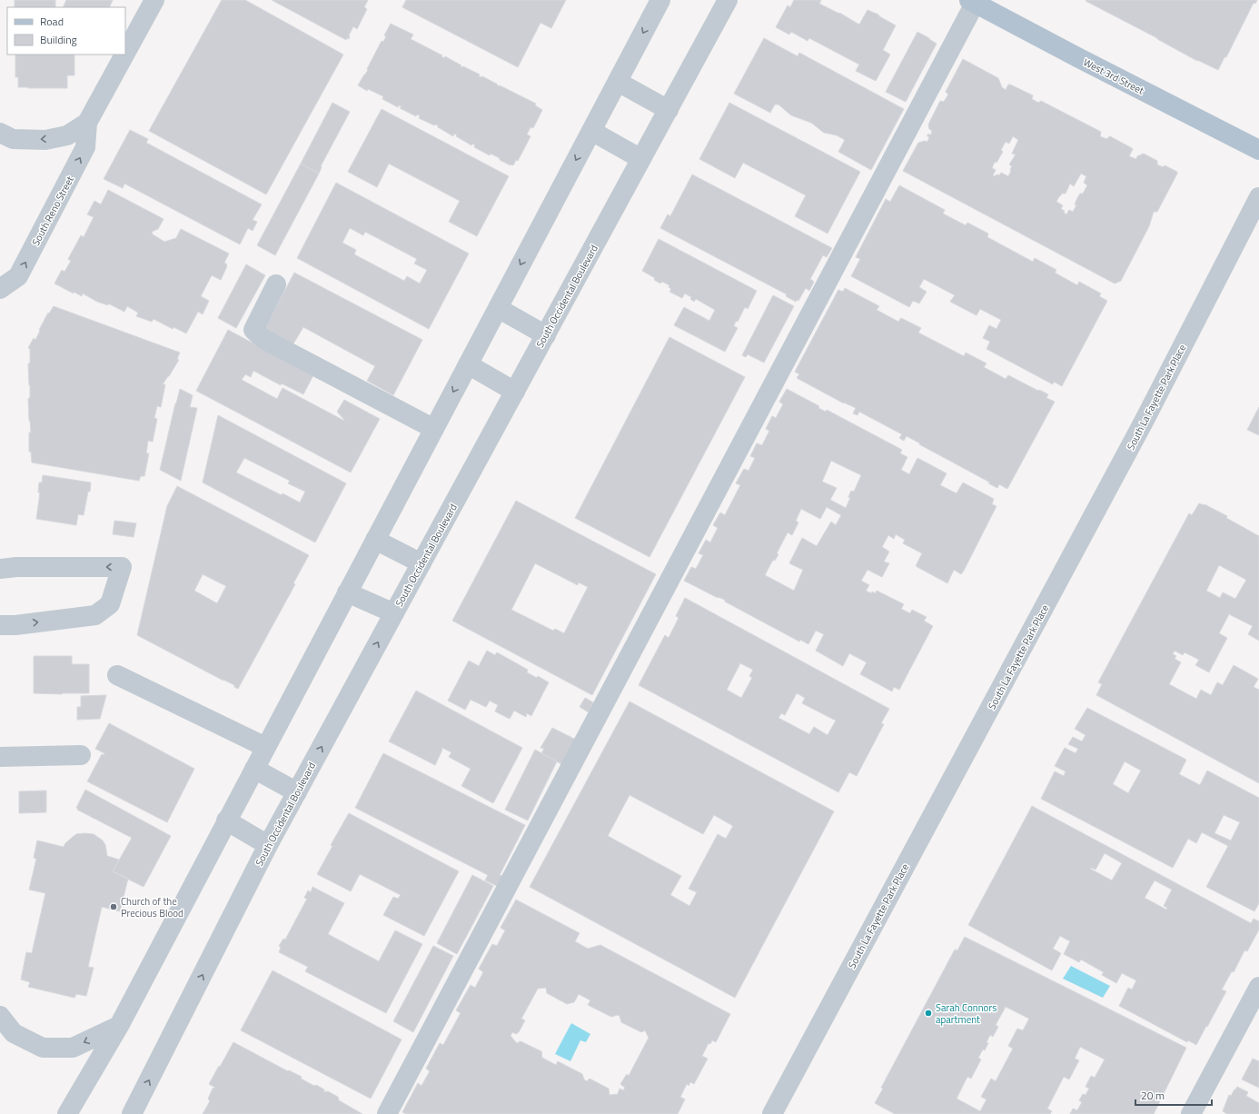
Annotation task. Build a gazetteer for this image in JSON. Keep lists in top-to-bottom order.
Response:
{
  "streets": {
    "main road": ["West 3rd Street"],
    "street": ["South Reno Street", "South Occidental Boulevard", "South La Fayette Park Place"]
  },
  "places": ["Church of the Precious Blood", "Sarah Connors apartment"],
  "legend": ["Road", "Building"],
  "scale_bar": "20 m"
}
